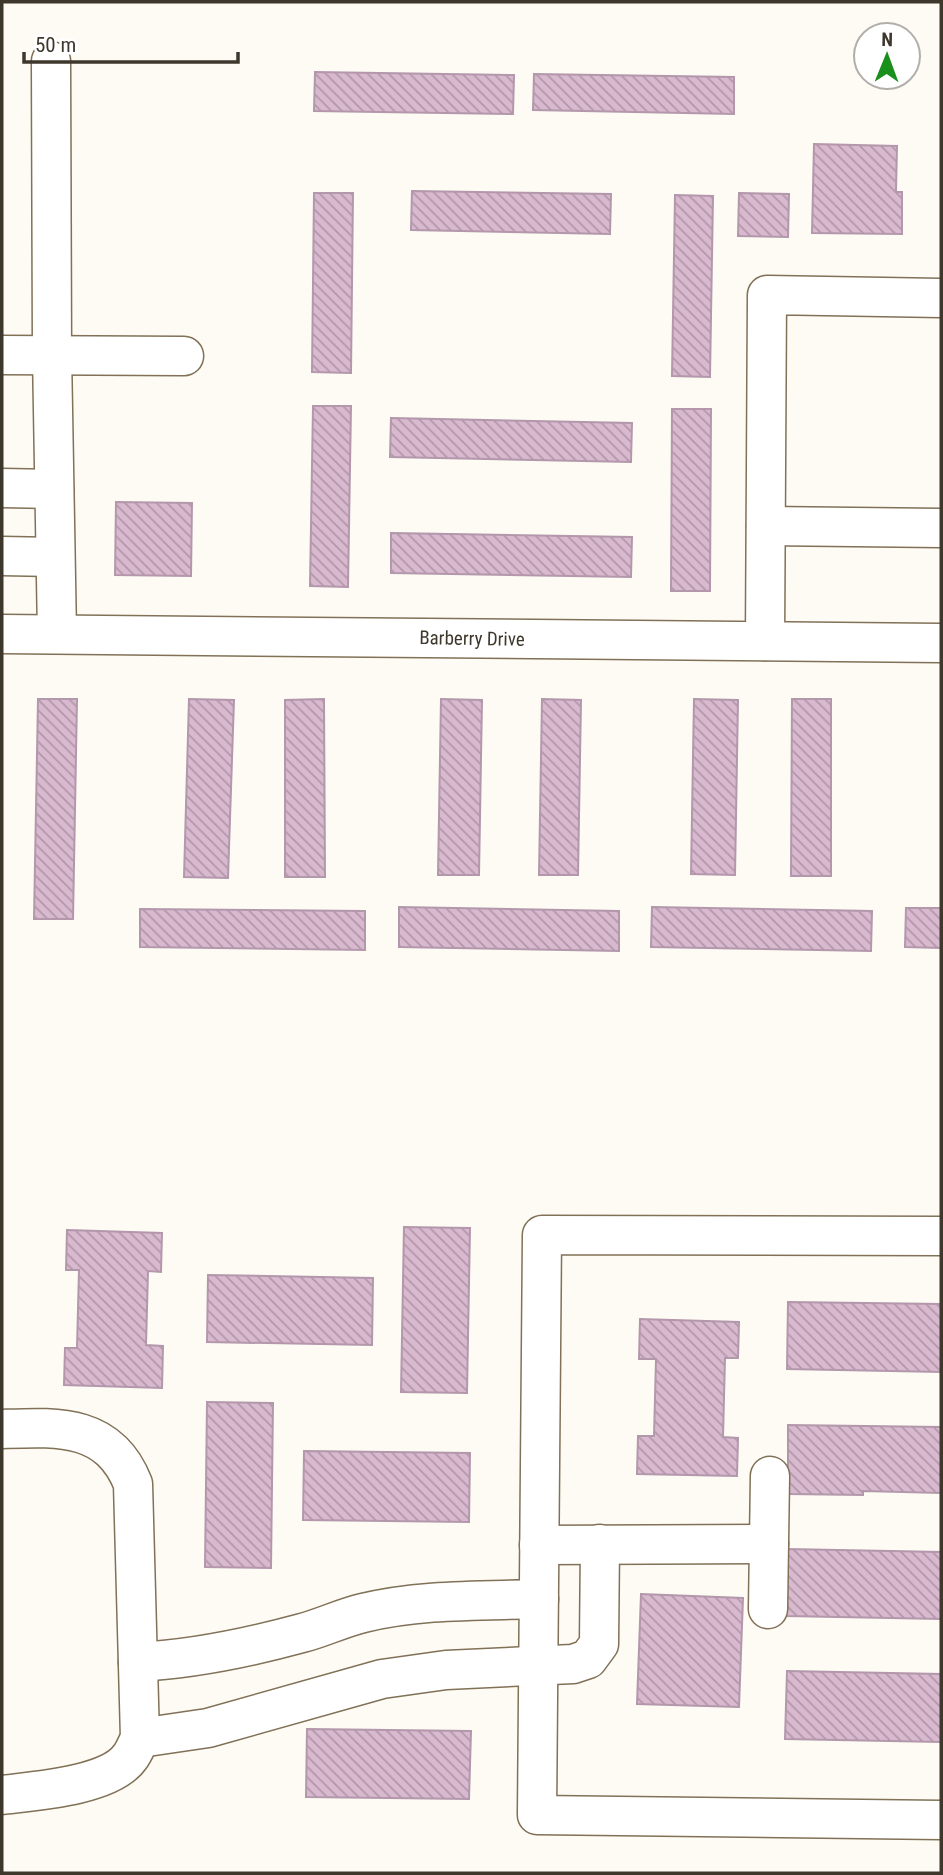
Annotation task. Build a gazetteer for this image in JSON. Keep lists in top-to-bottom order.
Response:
{
  "streets": {
    "street": ["Barberry Drive"]
  },
  "scale_bar": "50 m",
  "north": "top"
}
